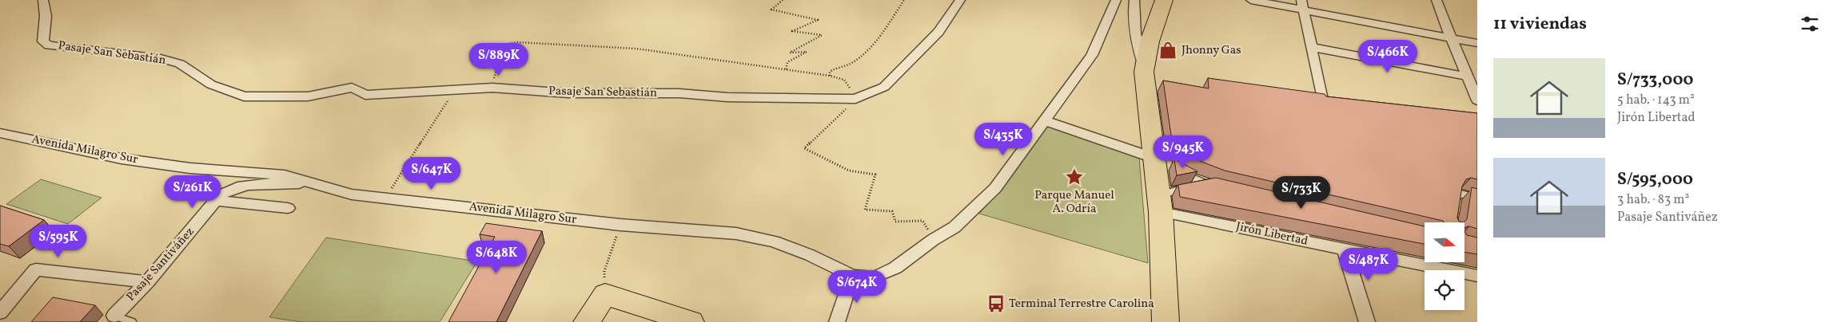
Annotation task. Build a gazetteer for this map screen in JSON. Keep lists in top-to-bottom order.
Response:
{
  "streets": {
    "street": [
      "Pasaje San Sebastián",
      "Avenida Milagro Sur",
      "Jirón Libertad",
      "Pasaje Santiváñez"
    ]
  },
  "crossings": [
    ["Avenida Milagro Sur", "Pasaje Santiváñez"]
  ],
  "places": {
    "shop": ["Jhonny Gas"],
    "place": ["Parque Manuel A. Odría"],
    "bus stop": ["Terminal Terrestre Carolina"]
  },
  "north": "right",
  "page": {
    "heading": "11 viviendas",
    "price": [
      "S/466K",
      "S/889K",
      "S/435K",
      "S/945K",
      "S/647K",
      "S/261K",
      "S/733K",
      "S/595K",
      "S/648K",
      "S/487K",
      "S/674K"
    ],
    "list": [
      {
        "name": "S/733,000",
        "note": "5 hab. · 143 m² · Jirón Libertad"
      },
      {
        "name": "S/595,000",
        "note": "3 hab. · 83 m² · Pasaje Santiváñez"
      }
    ]
  }
}
